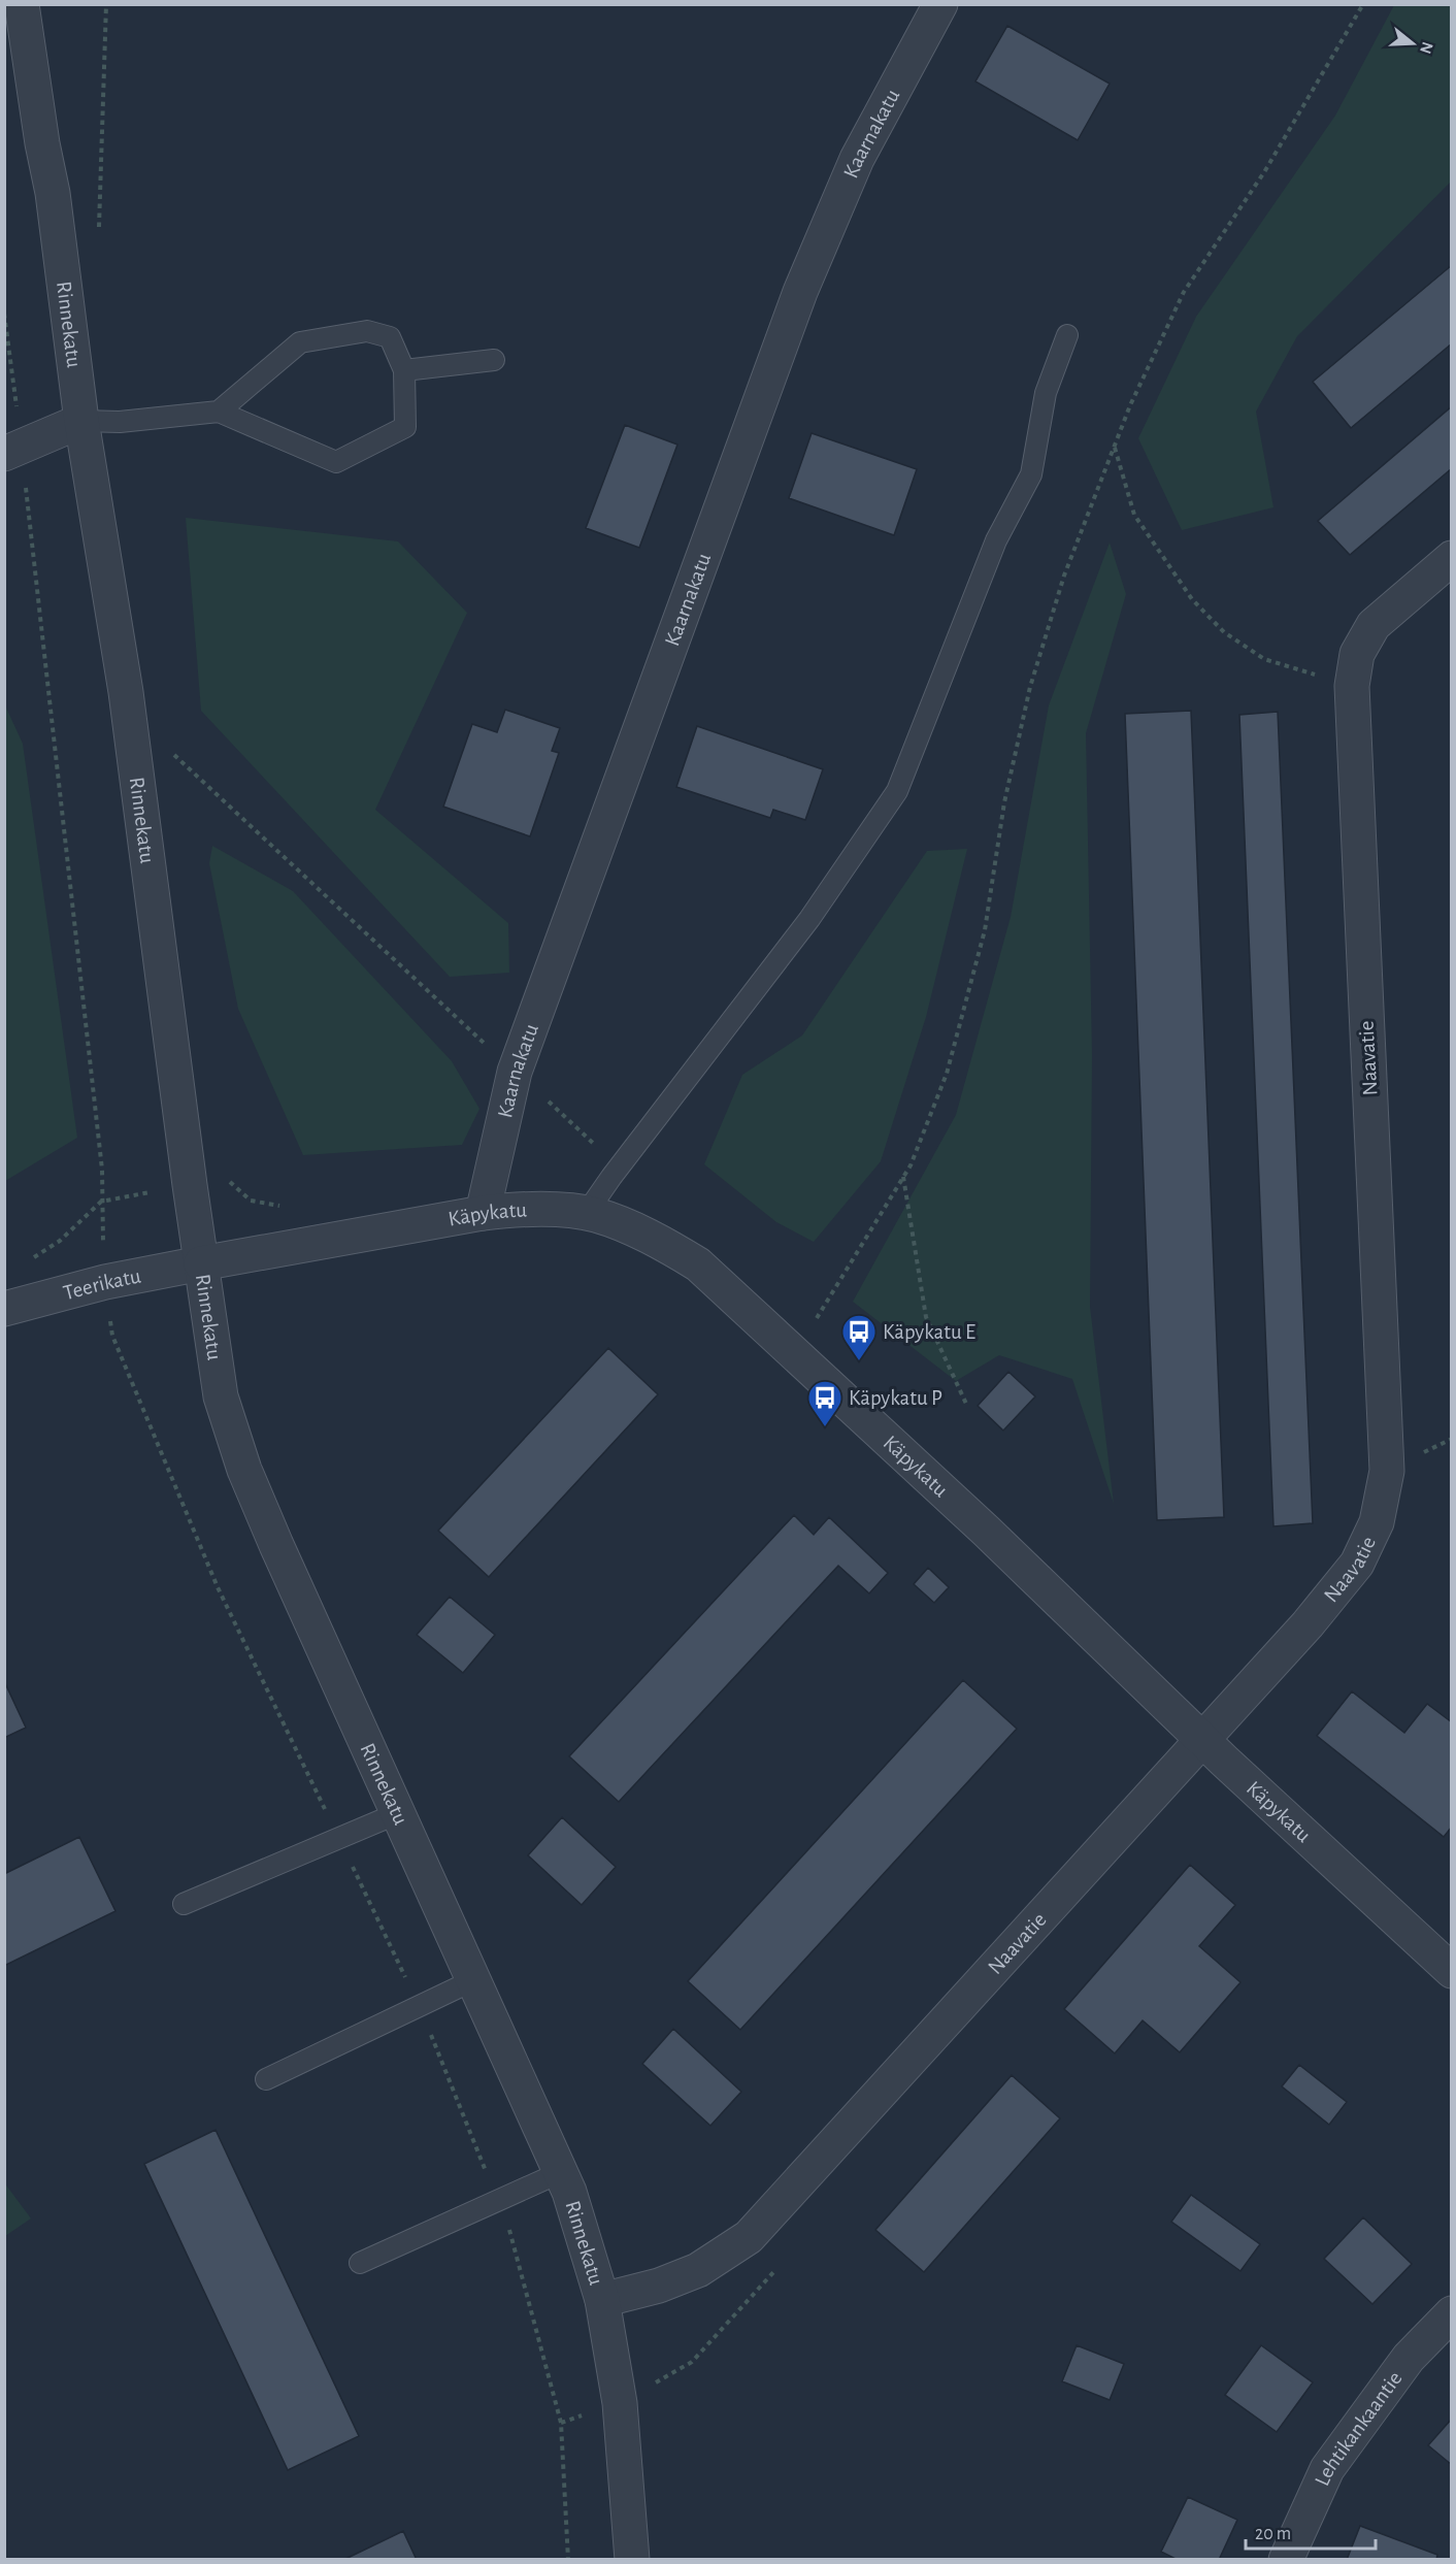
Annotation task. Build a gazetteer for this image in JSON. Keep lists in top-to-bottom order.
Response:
{
  "streets": {
    "street": [
      "Kaarnakatu",
      "Rinnekatu",
      "Naavatie",
      "Käpykatu",
      "Teerikatu",
      "Lehtikankaantie"
    ]
  },
  "crossings": [
    ["Kaarnakatu", "Käpykatu"],
    ["Rinnekatu", "Naavatie"],
    ["Rinnekatu", "Käpykatu"],
    ["Rinnekatu", "Teerikatu"],
    ["Naavatie", "Käpykatu"],
    ["Käpykatu", "Teerikatu"]
  ],
  "places": {
    "bus stop": ["Käpykatu E", "Käpykatu P"]
  },
  "scale_bar": "20 m",
  "north": "right"
}
